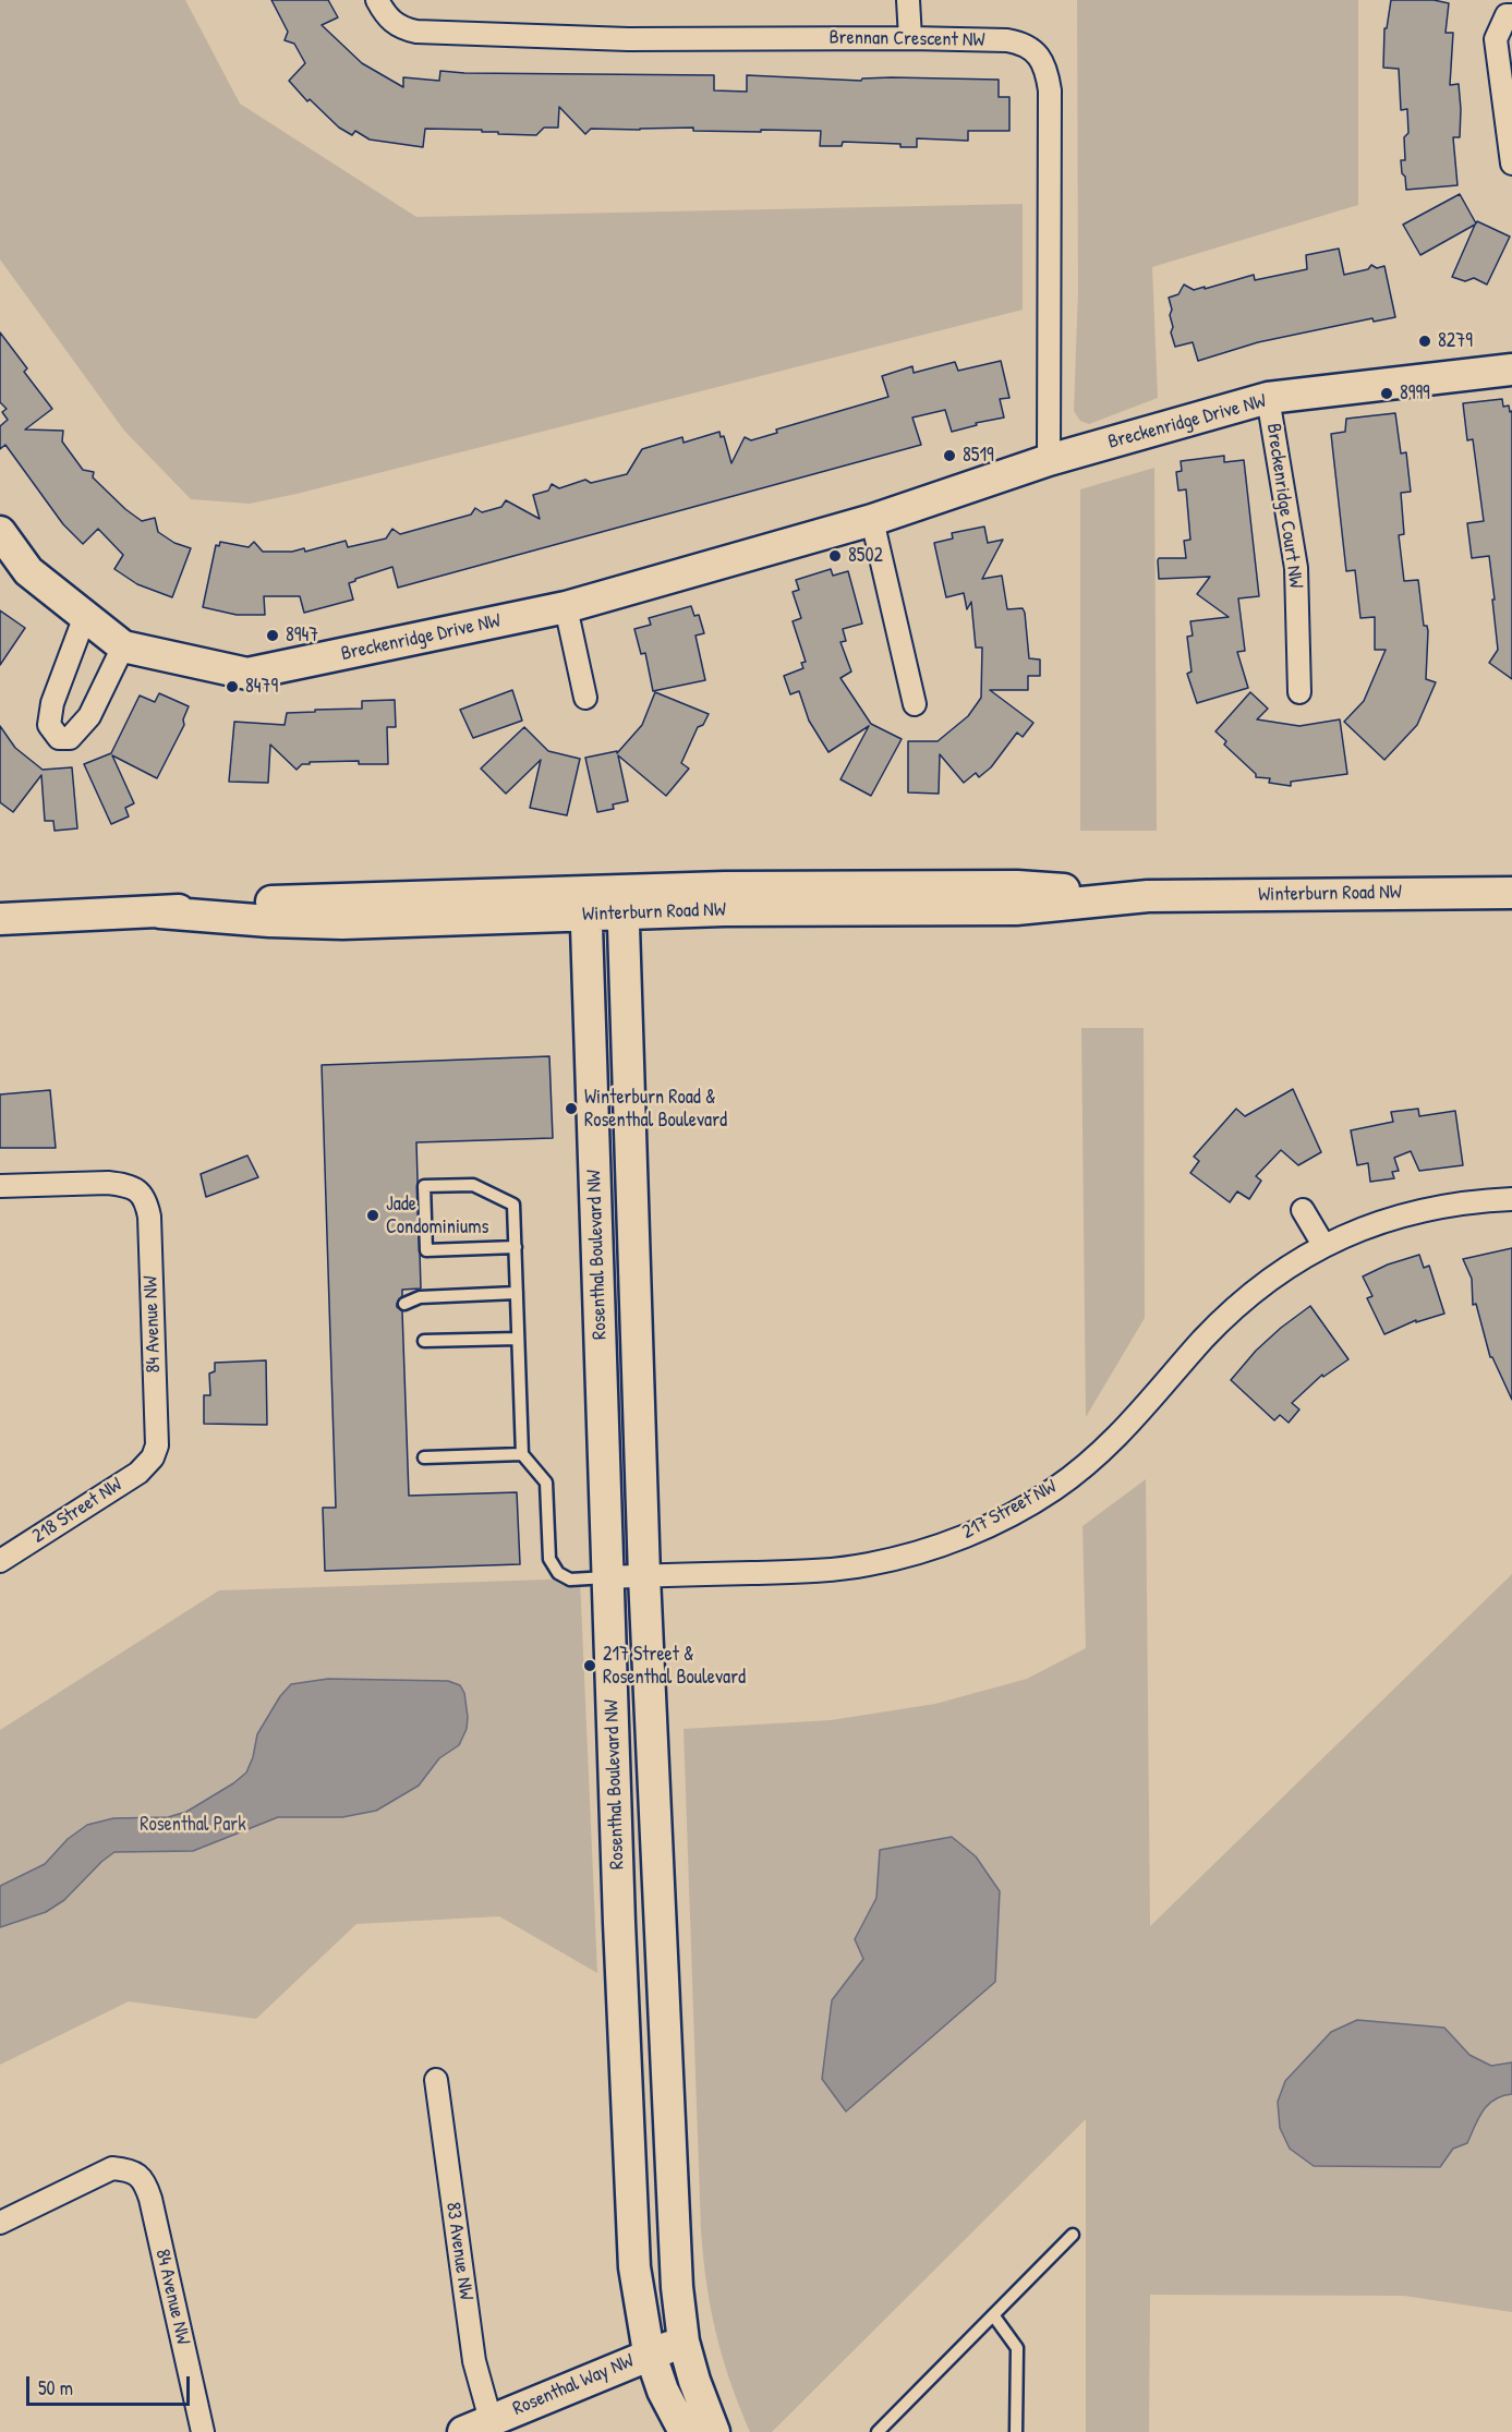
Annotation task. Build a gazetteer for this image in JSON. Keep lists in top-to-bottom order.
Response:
{
  "streets": {
    "street": [
      "Brennan Crescent NW",
      "Breckenridge Drive NW",
      "Breckenridge Court NW",
      "Winterburn Road NW",
      "Rosenthal Boulevard NW",
      "84 Avenue NW",
      "217 Street NW",
      "218 Street NW",
      "83 Avenue NW",
      "Rosenthal Way NW"
    ]
  },
  "crossings": [
    ["Brennan Crescent NW", "Breckenridge Drive NW"],
    ["Breckenridge Drive NW", "Breckenridge Court NW"],
    ["Winterburn Road NW", "Rosenthal Boulevard NW"],
    ["Rosenthal Boulevard NW", "217 Street NW"],
    ["Rosenthal Boulevard NW", "Rosenthal Way NW"],
    ["84 Avenue NW", "218 Street NW"],
    ["83 Avenue NW", "Rosenthal Way NW"]
  ],
  "parks": ["Rosenthal Park"],
  "places": [
    "8279",
    "8999",
    "8519",
    "8502",
    "8947",
    "8479",
    "Winterburn Road & Rosenthal Boulevard",
    "Jade Condominiums",
    "217 Street & Rosenthal Boulevard"
  ],
  "scale_bar": "50 m"
}
